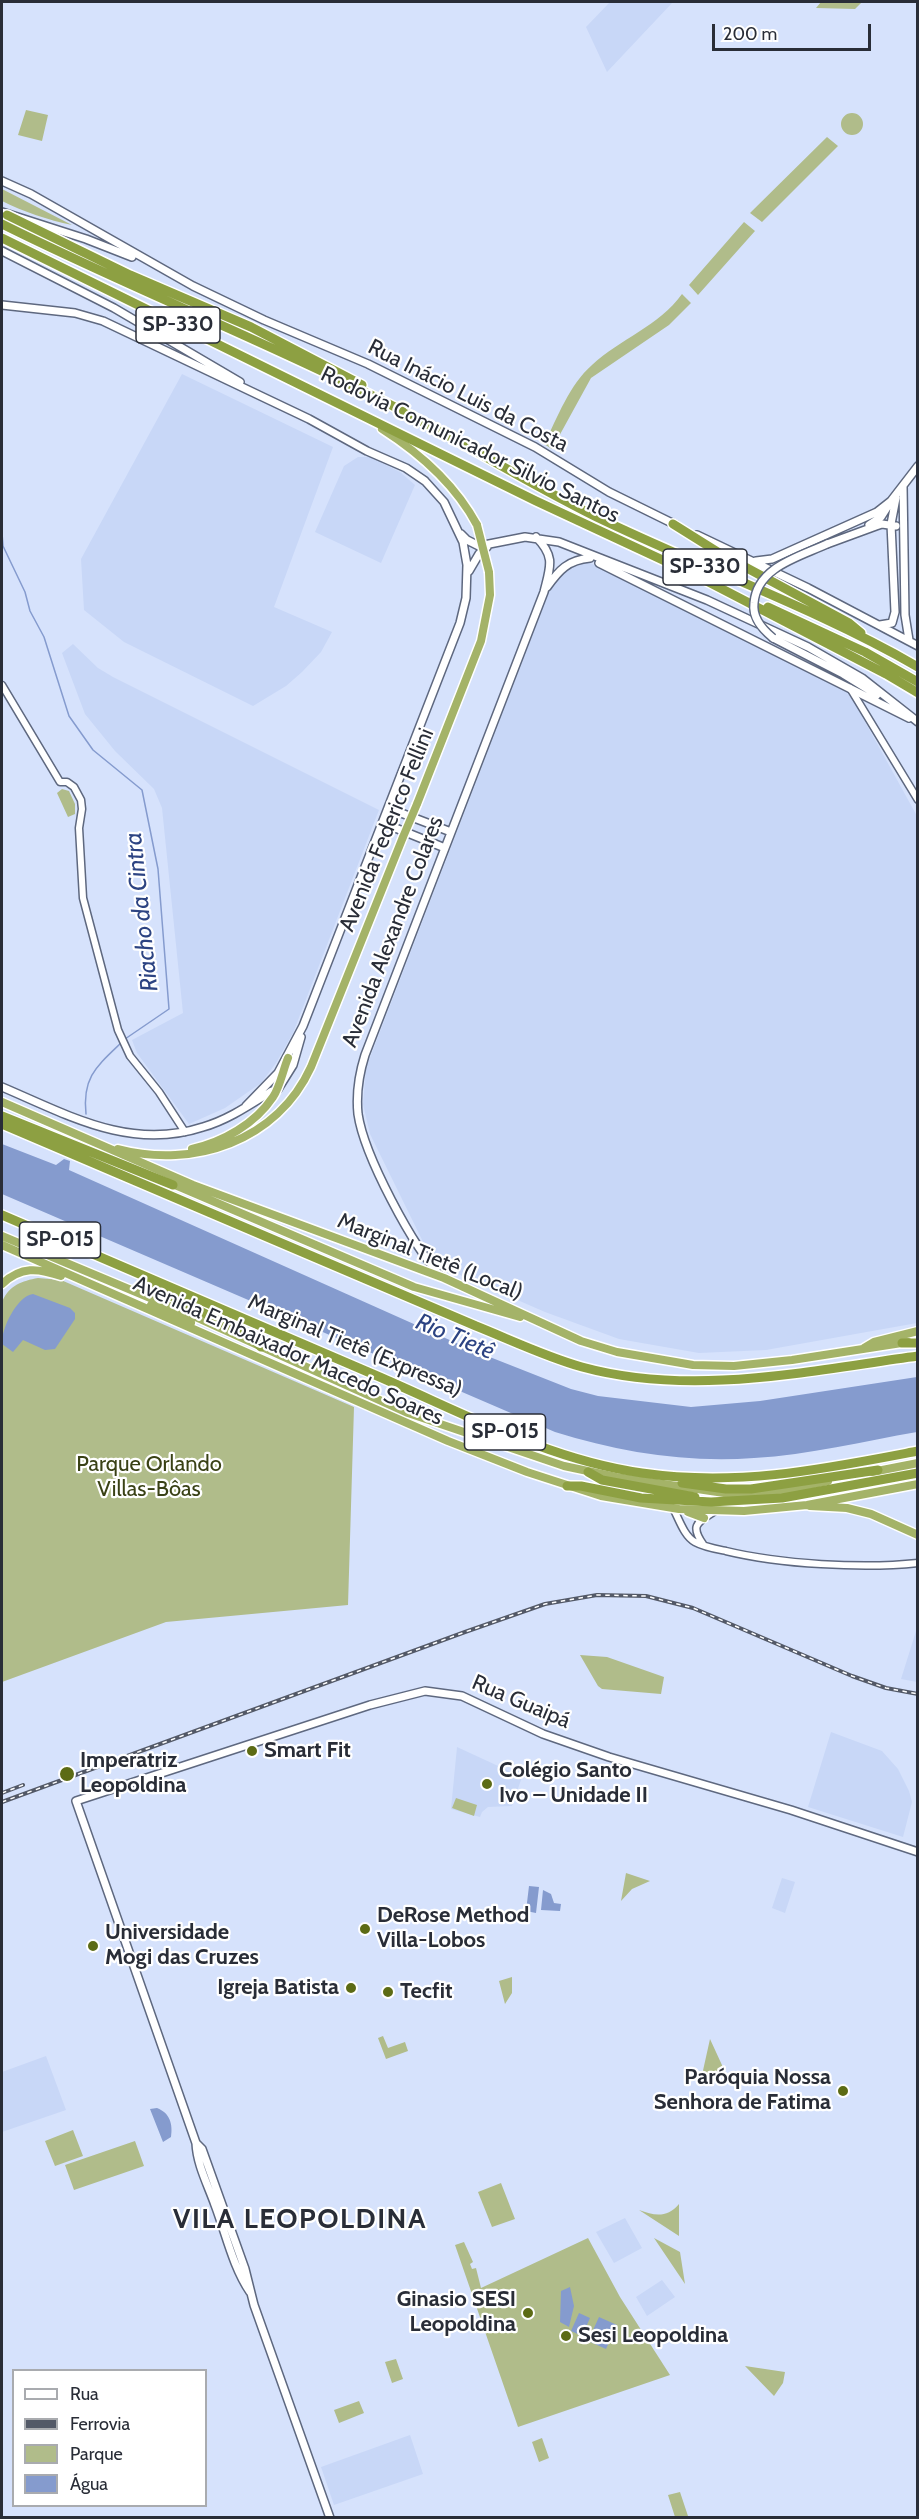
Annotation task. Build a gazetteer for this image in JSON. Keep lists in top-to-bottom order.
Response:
{
  "streets": {
    "highway": [
      "SP-330",
      "Rodovia Comunicador Silvio Santos",
      "Avenida Federico Fellini",
      "SP-015",
      "Marginal Tietê (Local)",
      "Marginal Tietê (Expressa)",
      "Avenida Embaixador Macedo Soares"
    ],
    "main road": ["Rua Inácio Luis da Costa", "Avenida Alexandre Colares", "Rua Guaipá"]
  },
  "crossings": [
    ["Rodovia Comunicador Silvio Santos", "Avenida Federico Fellini"],
    ["Avenida Federico Fellini", "Marginal Tietê (Local)"],
    ["Avenida Alexandre Colares", "Marginal Tietê (Local)"]
  ],
  "districts": ["VILA LEOPOLDINA"],
  "water": ["Riacho da Cintra", "Rio Tietê"],
  "parks": ["Parque Orlando Villas-Bôas"],
  "places": [
    "Smart Fit",
    "Imperatriz Leopoldina",
    "Colégio Santo Ivo – Unidade II",
    "DeRose Method Villa-Lobos",
    "Universidade Mogi das Cruzes",
    "Igreja Batista",
    "Tecfit",
    "Paróquia Nossa Senhora de Fatima",
    "Ginasio SESI Leopoldina",
    "Sesi Leopoldina"
  ],
  "legend": [
    "Rua",
    "Ferrovia",
    "Parque",
    "Água"
  ],
  "scale_bar": "200 m"
}
